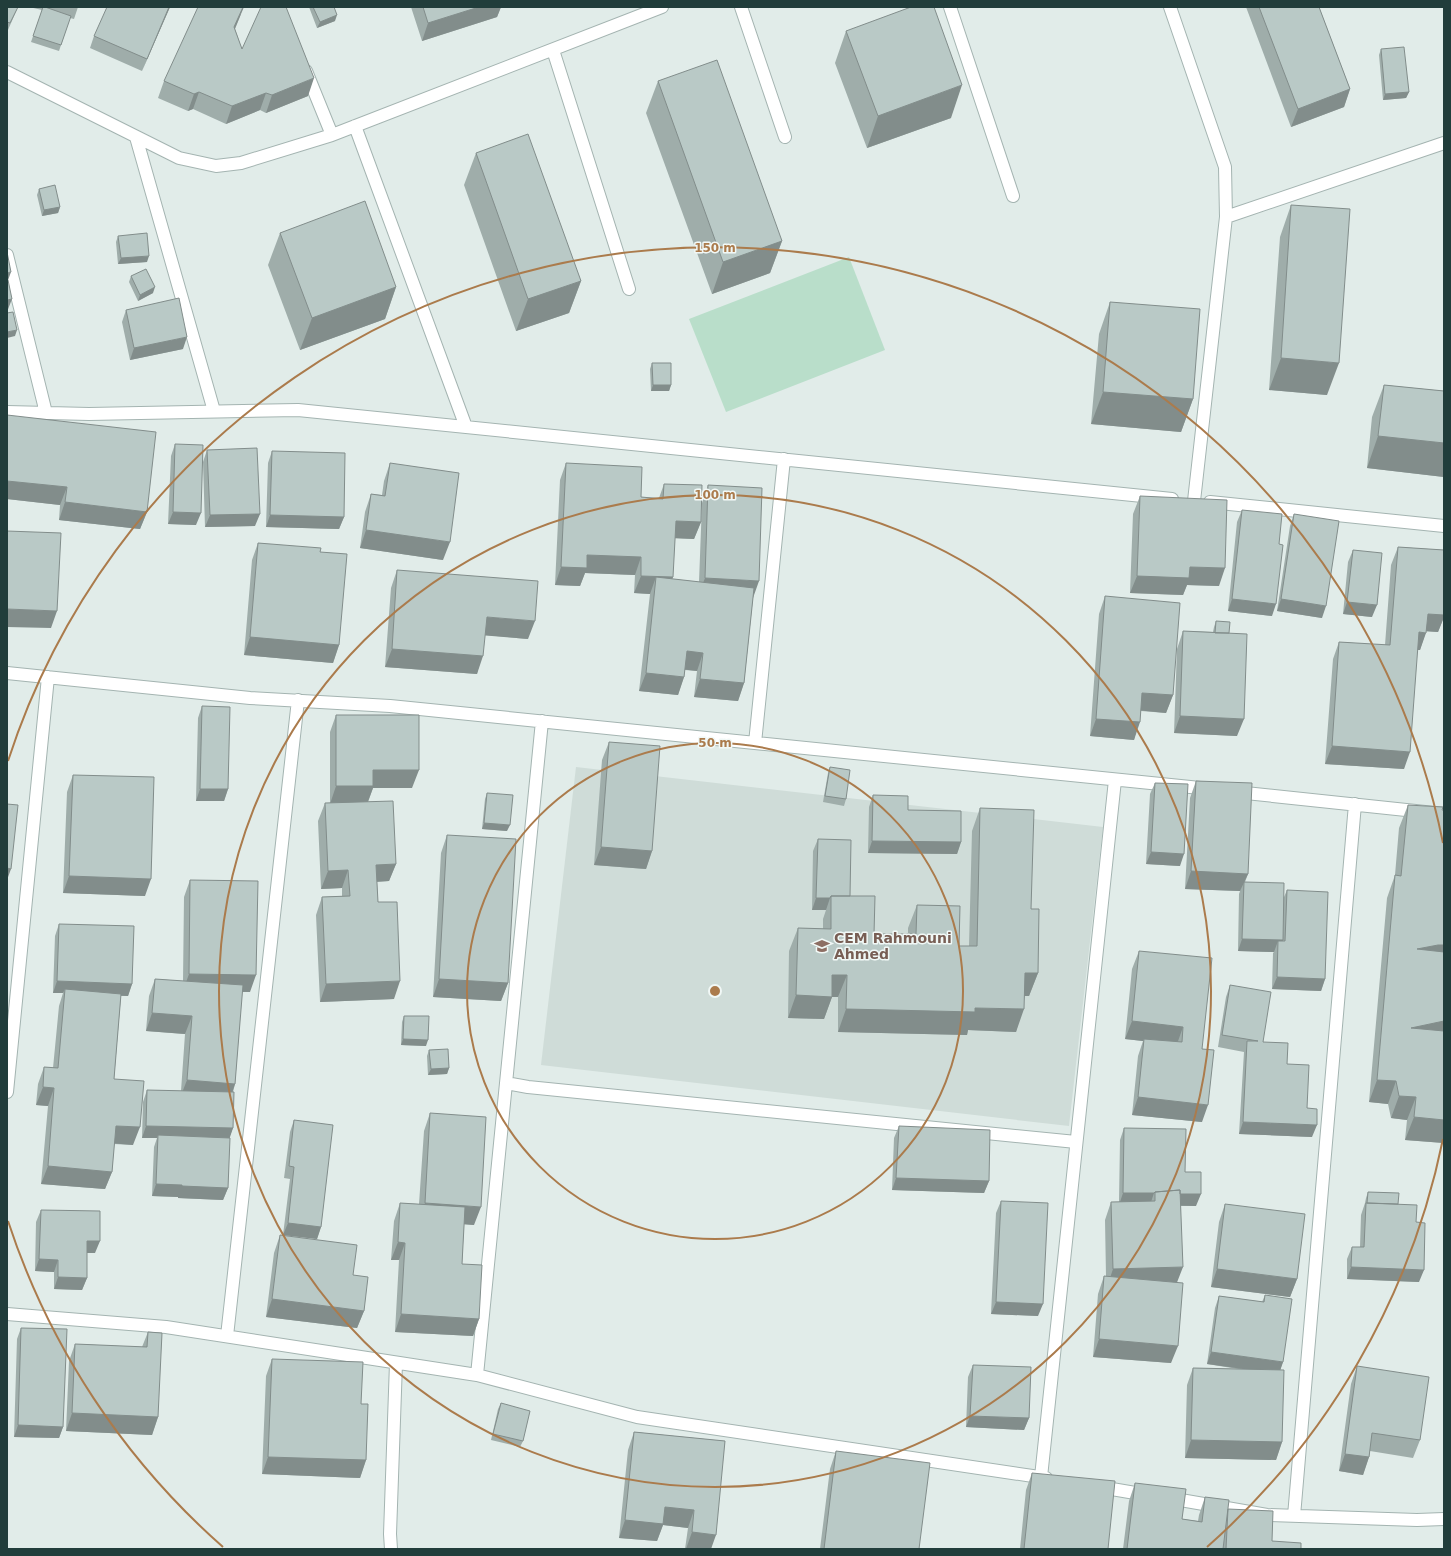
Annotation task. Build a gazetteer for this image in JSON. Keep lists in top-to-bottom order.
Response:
{
  "places": {
    "school or university": ["CEM Rahmouni Ahmed"]
  },
  "rings": ["150 m", "100 m", "50 m"]
}
